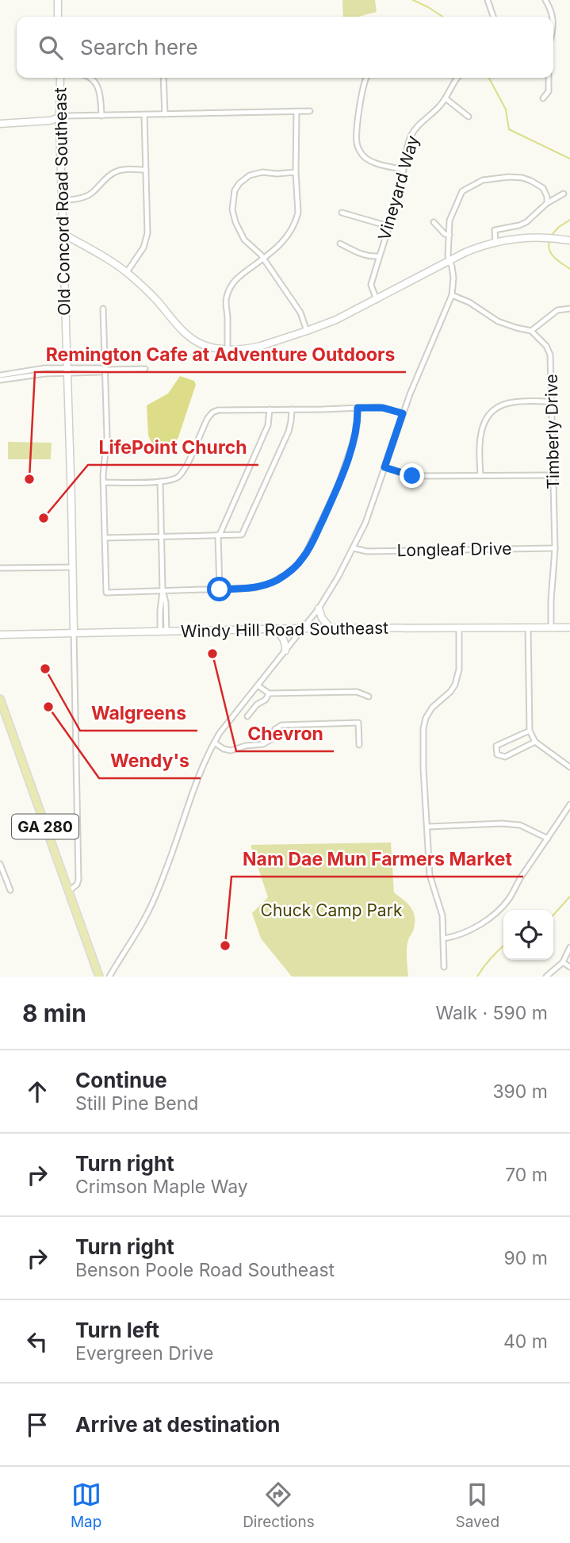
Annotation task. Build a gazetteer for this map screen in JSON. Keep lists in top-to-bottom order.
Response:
{
  "streets": {
    "main road": ["GA 280"],
    "street": [
      "Vineyard Way",
      "Old Concord Road Southeast",
      "Timberly Drive",
      "Longleaf Drive",
      "Windy Hill Road Southeast"
    ]
  },
  "crossings": [
    ["Old Concord Road Southeast", "Windy Hill Road Southeast"],
    ["Old Concord Road Southeast", "GA 280"],
    ["Timberly Drive", "Longleaf Drive"],
    ["Timberly Drive", "Windy Hill Road Southeast"]
  ],
  "parks": ["Chuck Camp Park"],
  "places": [
    "Remington Cafe at Adventure Outdoors",
    "LifePoint Church",
    "Chevron",
    "Walgreens",
    "Wendy's",
    "Nam Dae Mun Farmers Market"
  ],
  "page": {
    "search": "Search here",
    "heading": ["8 min", "Walk · 590 m"],
    "list": [
      ["Continue", "Still Pine Bend", "390 m"],
      ["Turn right", "Crimson Maple Way", "70 m"],
      ["Turn right", "Benson Poole Road Southeast", "90 m"],
      ["Turn left", "Evergreen Drive", "40 m"],
      "Arrive at destination"
    ],
    "nav": ["Map", "Directions", "Saved"]
  }
}
